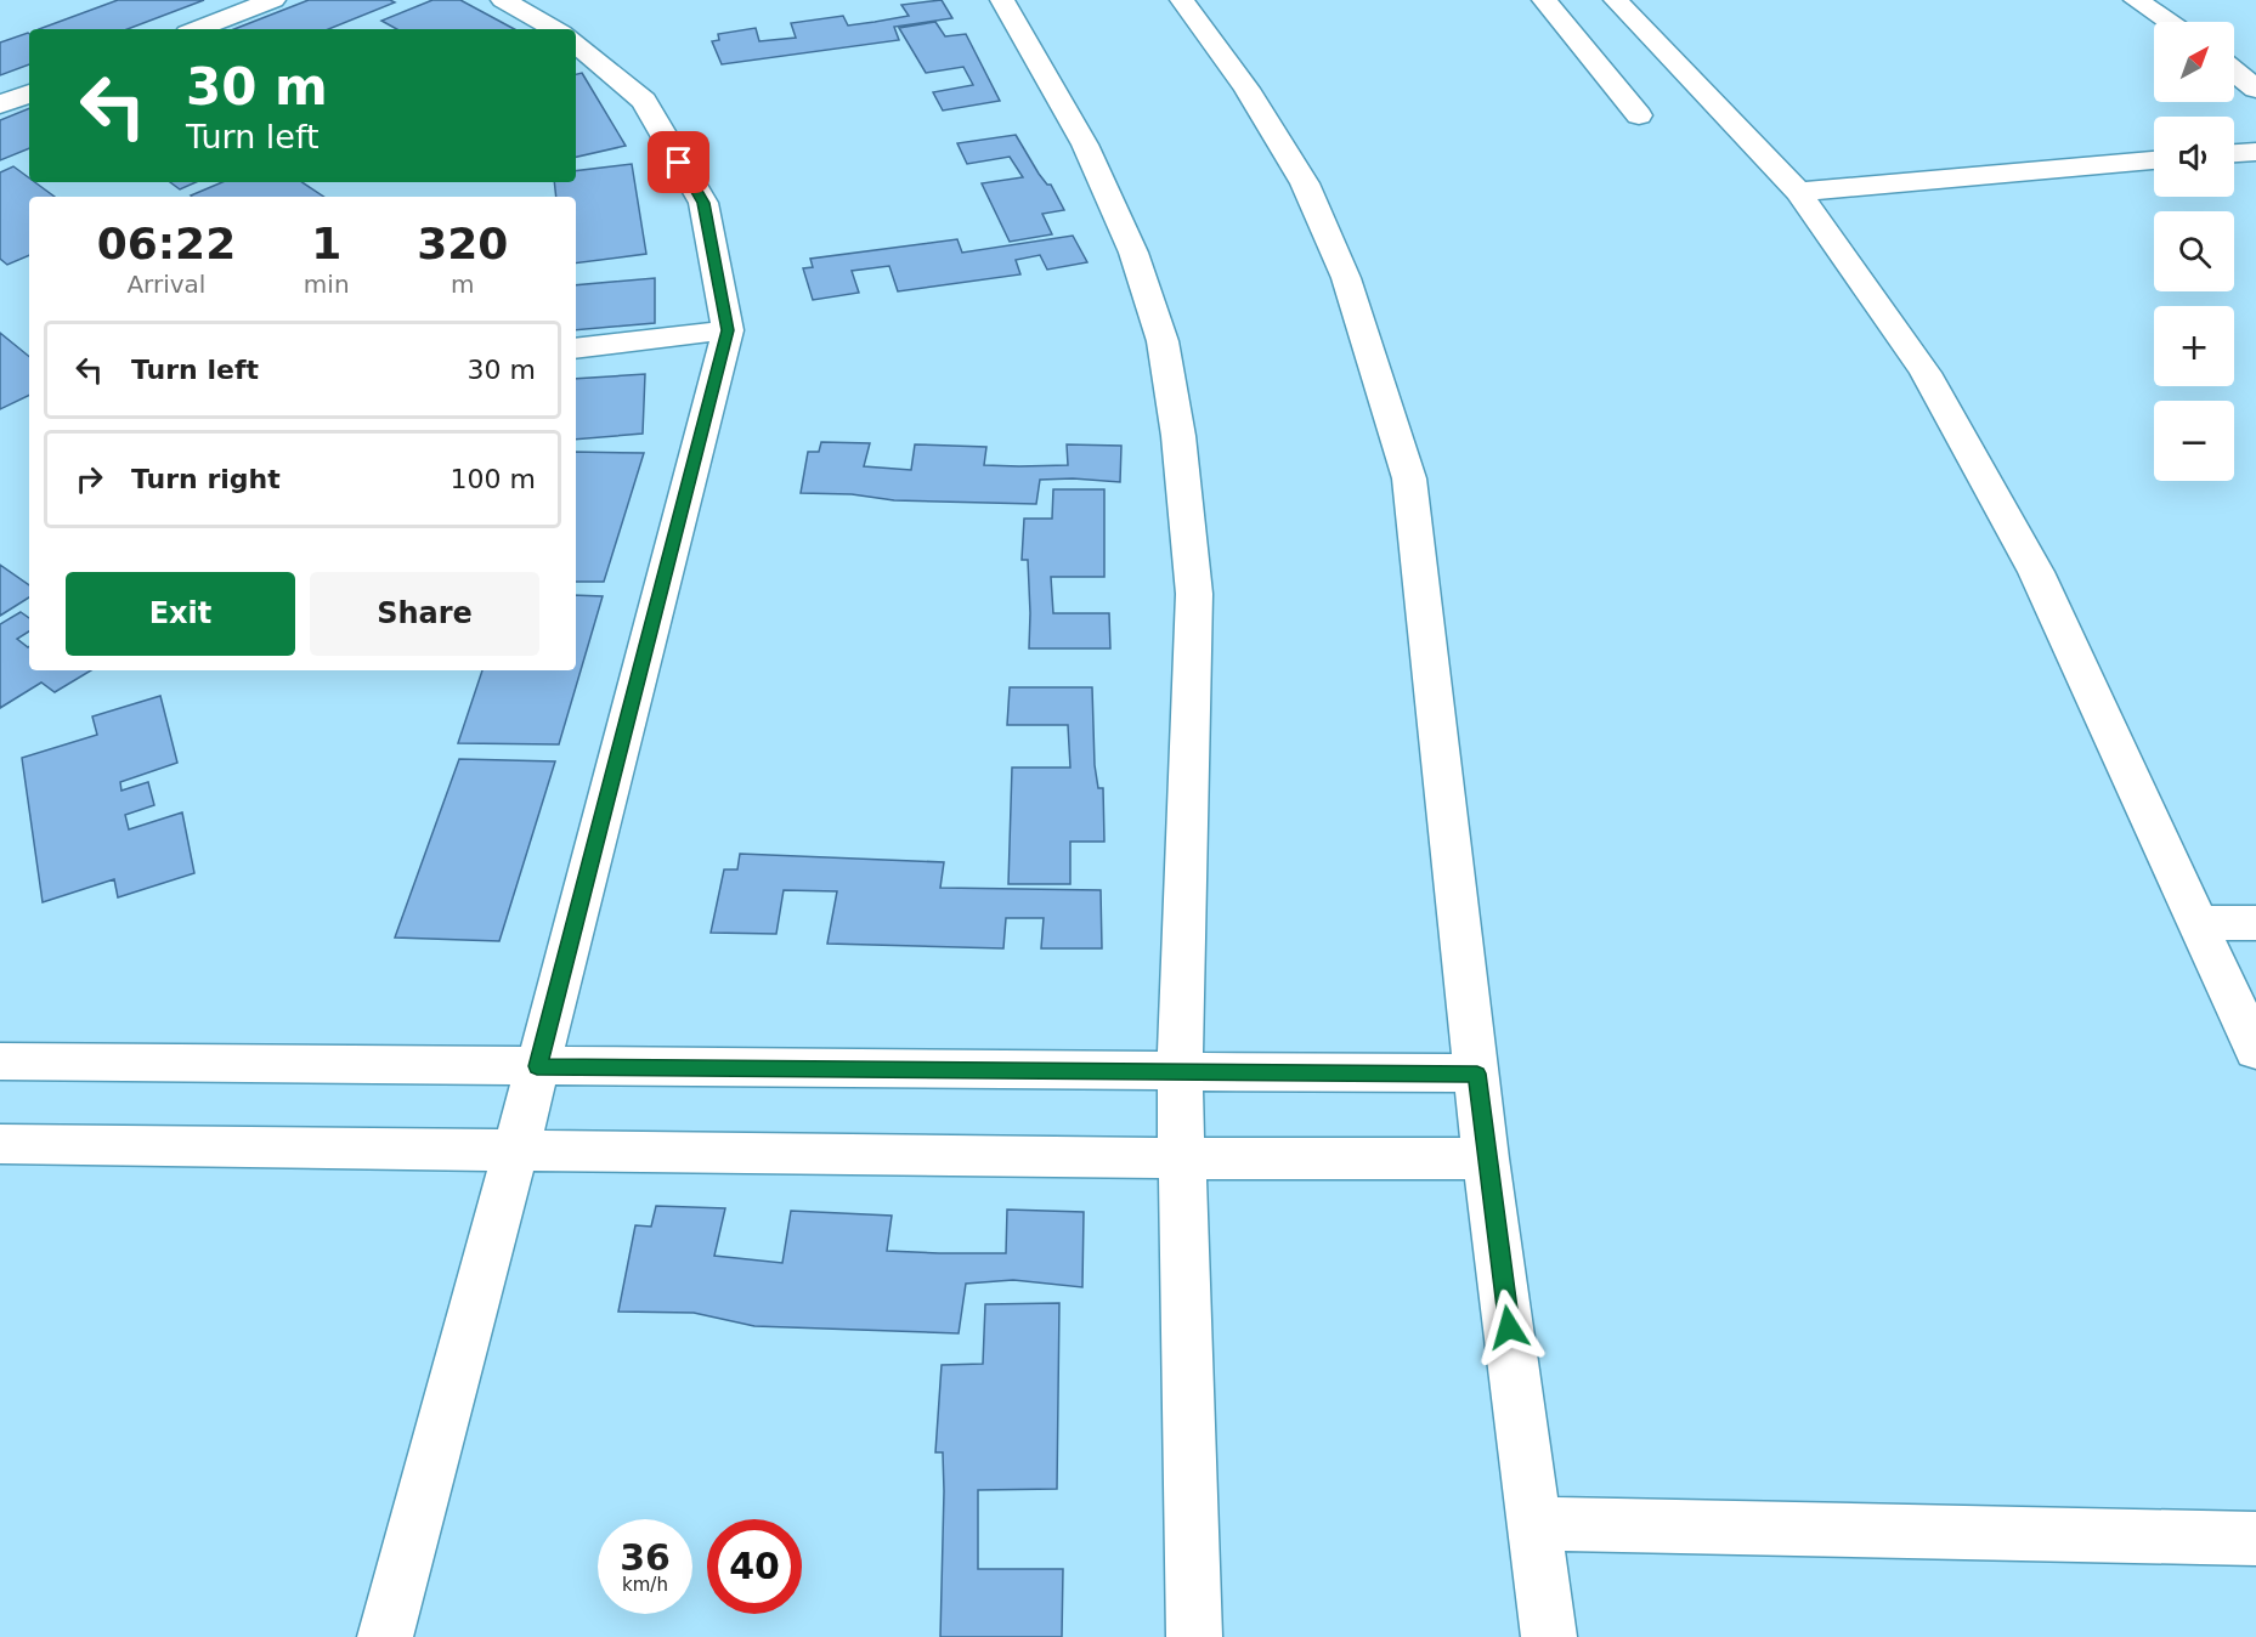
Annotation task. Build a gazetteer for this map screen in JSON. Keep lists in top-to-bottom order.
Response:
{
  "north": "top right",
  "page": {
    "map_buttons": ["+", "−"],
    "turn": ["30 m", "Turn left"],
    "eta": [
      "06:22",
      "Arrival",
      "1",
      "min",
      "320",
      "m"
    ],
    "list": [
      {
        "name": "Turn left",
        "value": "30 m"
      },
      {
        "name": "Turn right",
        "value": "100 m"
      }
    ],
    "buttons": ["Exit", "Share"],
    "speed": "36 km/h",
    "limit": "40"
  }
}
